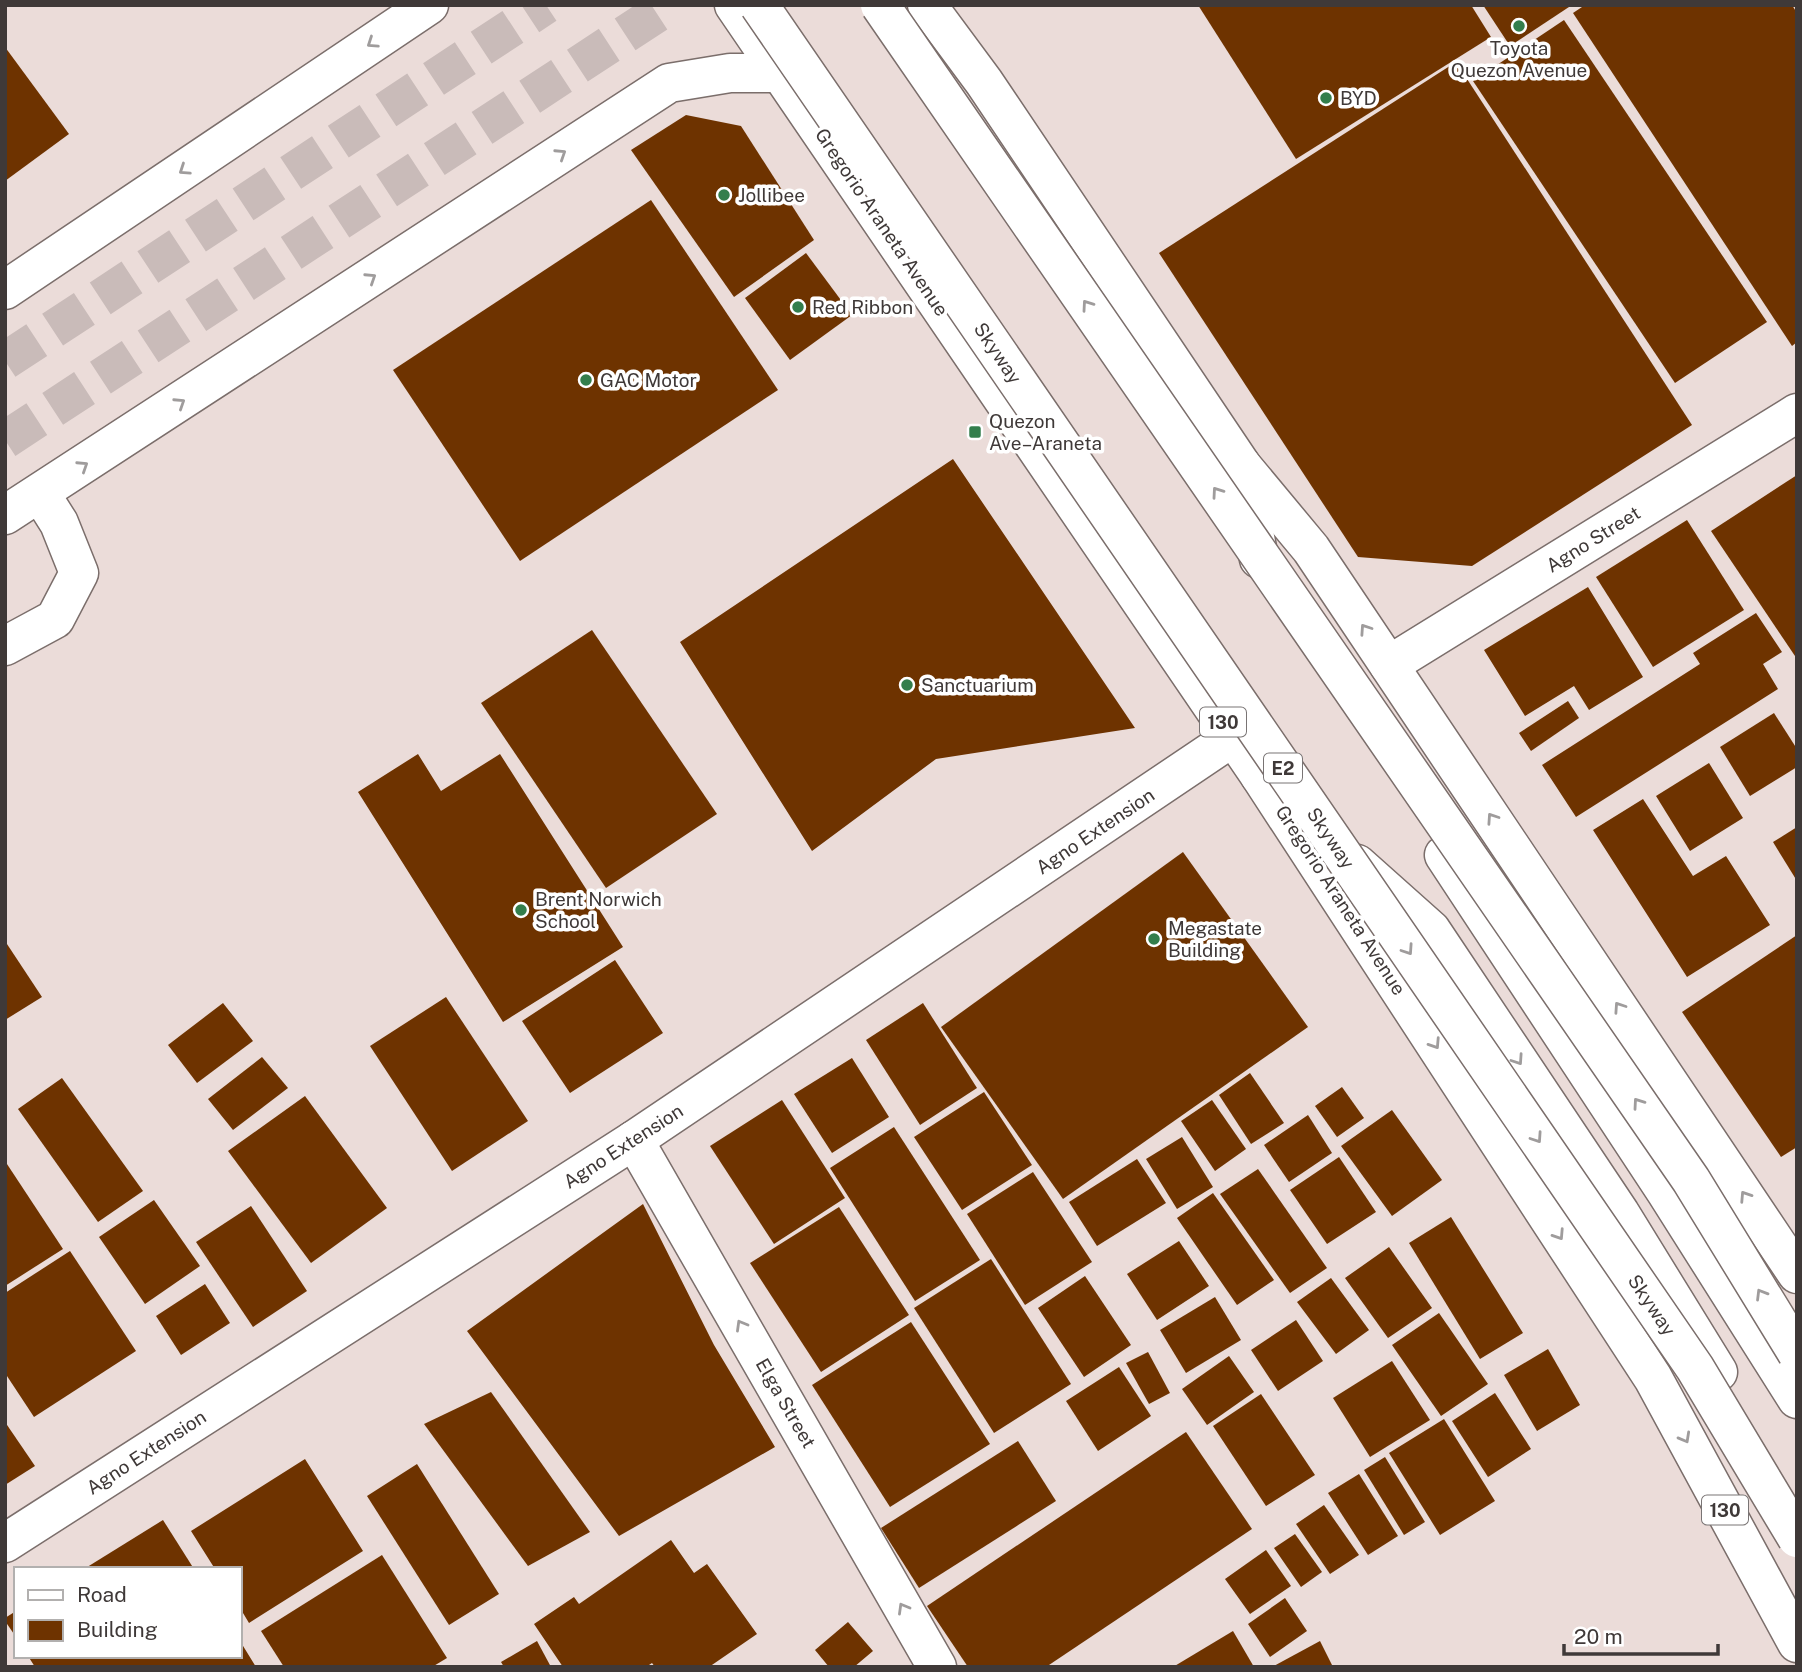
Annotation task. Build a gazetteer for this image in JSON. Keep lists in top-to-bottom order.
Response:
{
  "streets": {
    "main road": [
      "Gregorio Araneta Avenue",
      "Skyway",
      "Agno Street",
      "130",
      "E2",
      "Agno Extension",
      "Elga Street"
    ]
  },
  "crossings": [
    ["Gregorio Araneta Avenue", "Agno Extension"],
    ["Agno Extension", "Elga Street"]
  ],
  "one_way": ["Elga Street"],
  "places": {
    "other": [
      "Toyota Quezon Avenue",
      "BYD",
      "Jollibee",
      "Red Ribbon",
      "GAC Motor",
      "Sanctuarium",
      "Brent Norwich School",
      "Megastate Building"
    ],
    "transit": ["Quezon Ave–Araneta"]
  },
  "legend": ["Road", "Building"],
  "scale_bar": "20 m"
}
